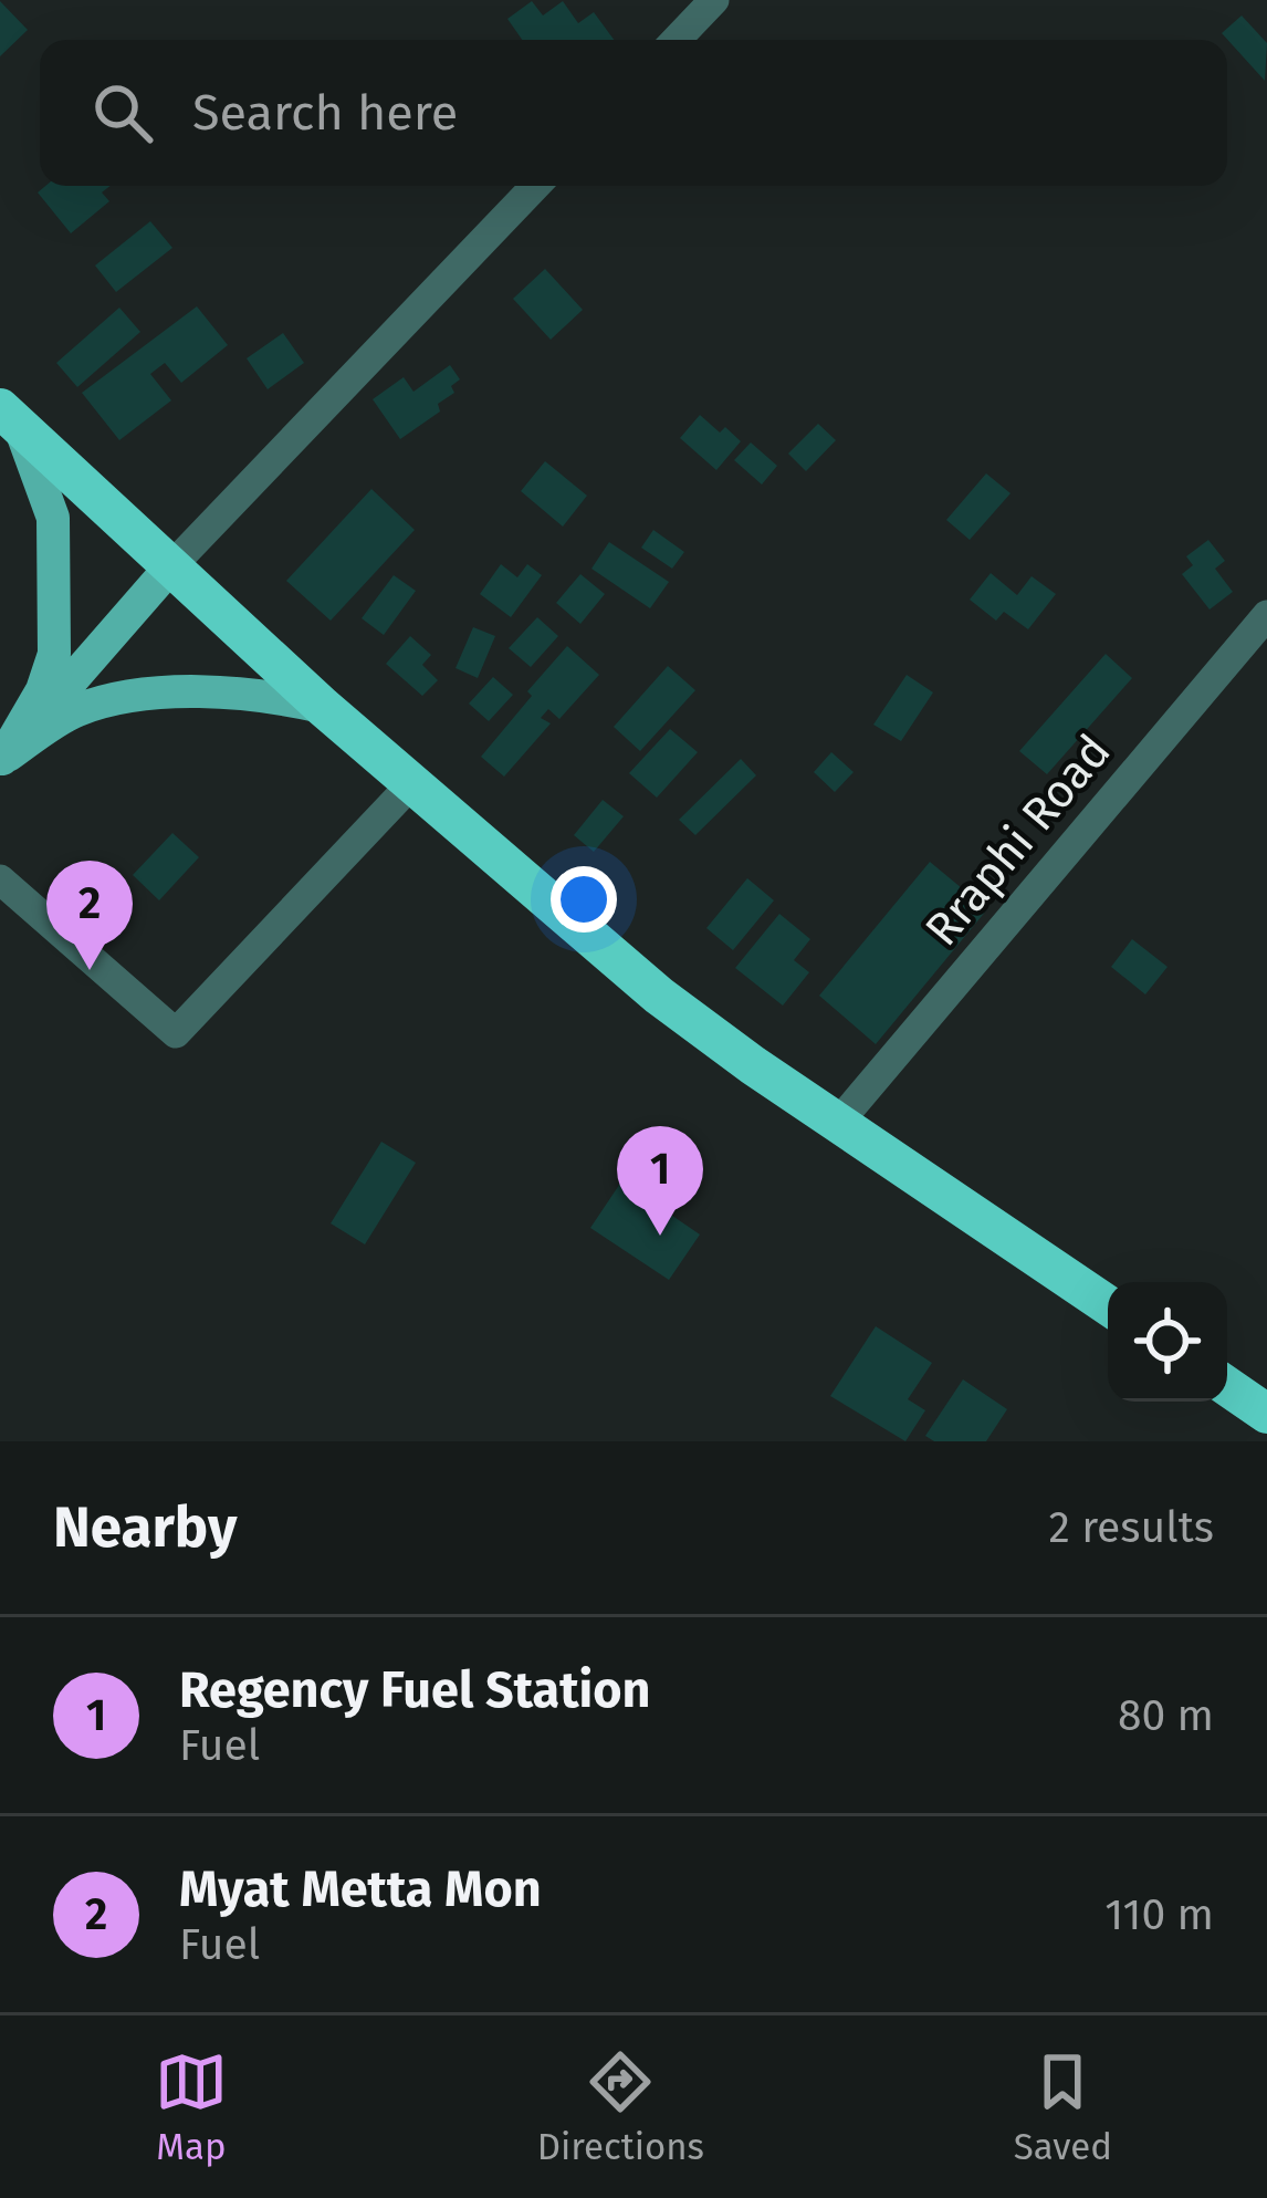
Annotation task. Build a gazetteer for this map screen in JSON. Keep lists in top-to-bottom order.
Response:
{
  "streets": {
    "street": ["Rraphi Road"]
  },
  "page": {
    "search": "Search here",
    "pins": ["2", "1"],
    "heading": ["Nearby", "2 results"],
    "list": [
      {
        "mark": "1",
        "name": "Regency Fuel Station",
        "note": "Fuel",
        "value": "80 m"
      },
      {
        "mark": "2",
        "name": "Myat Metta Mon",
        "note": "Fuel",
        "value": "110 m"
      }
    ],
    "nav": ["Map", "Directions", "Saved"]
  }
}
